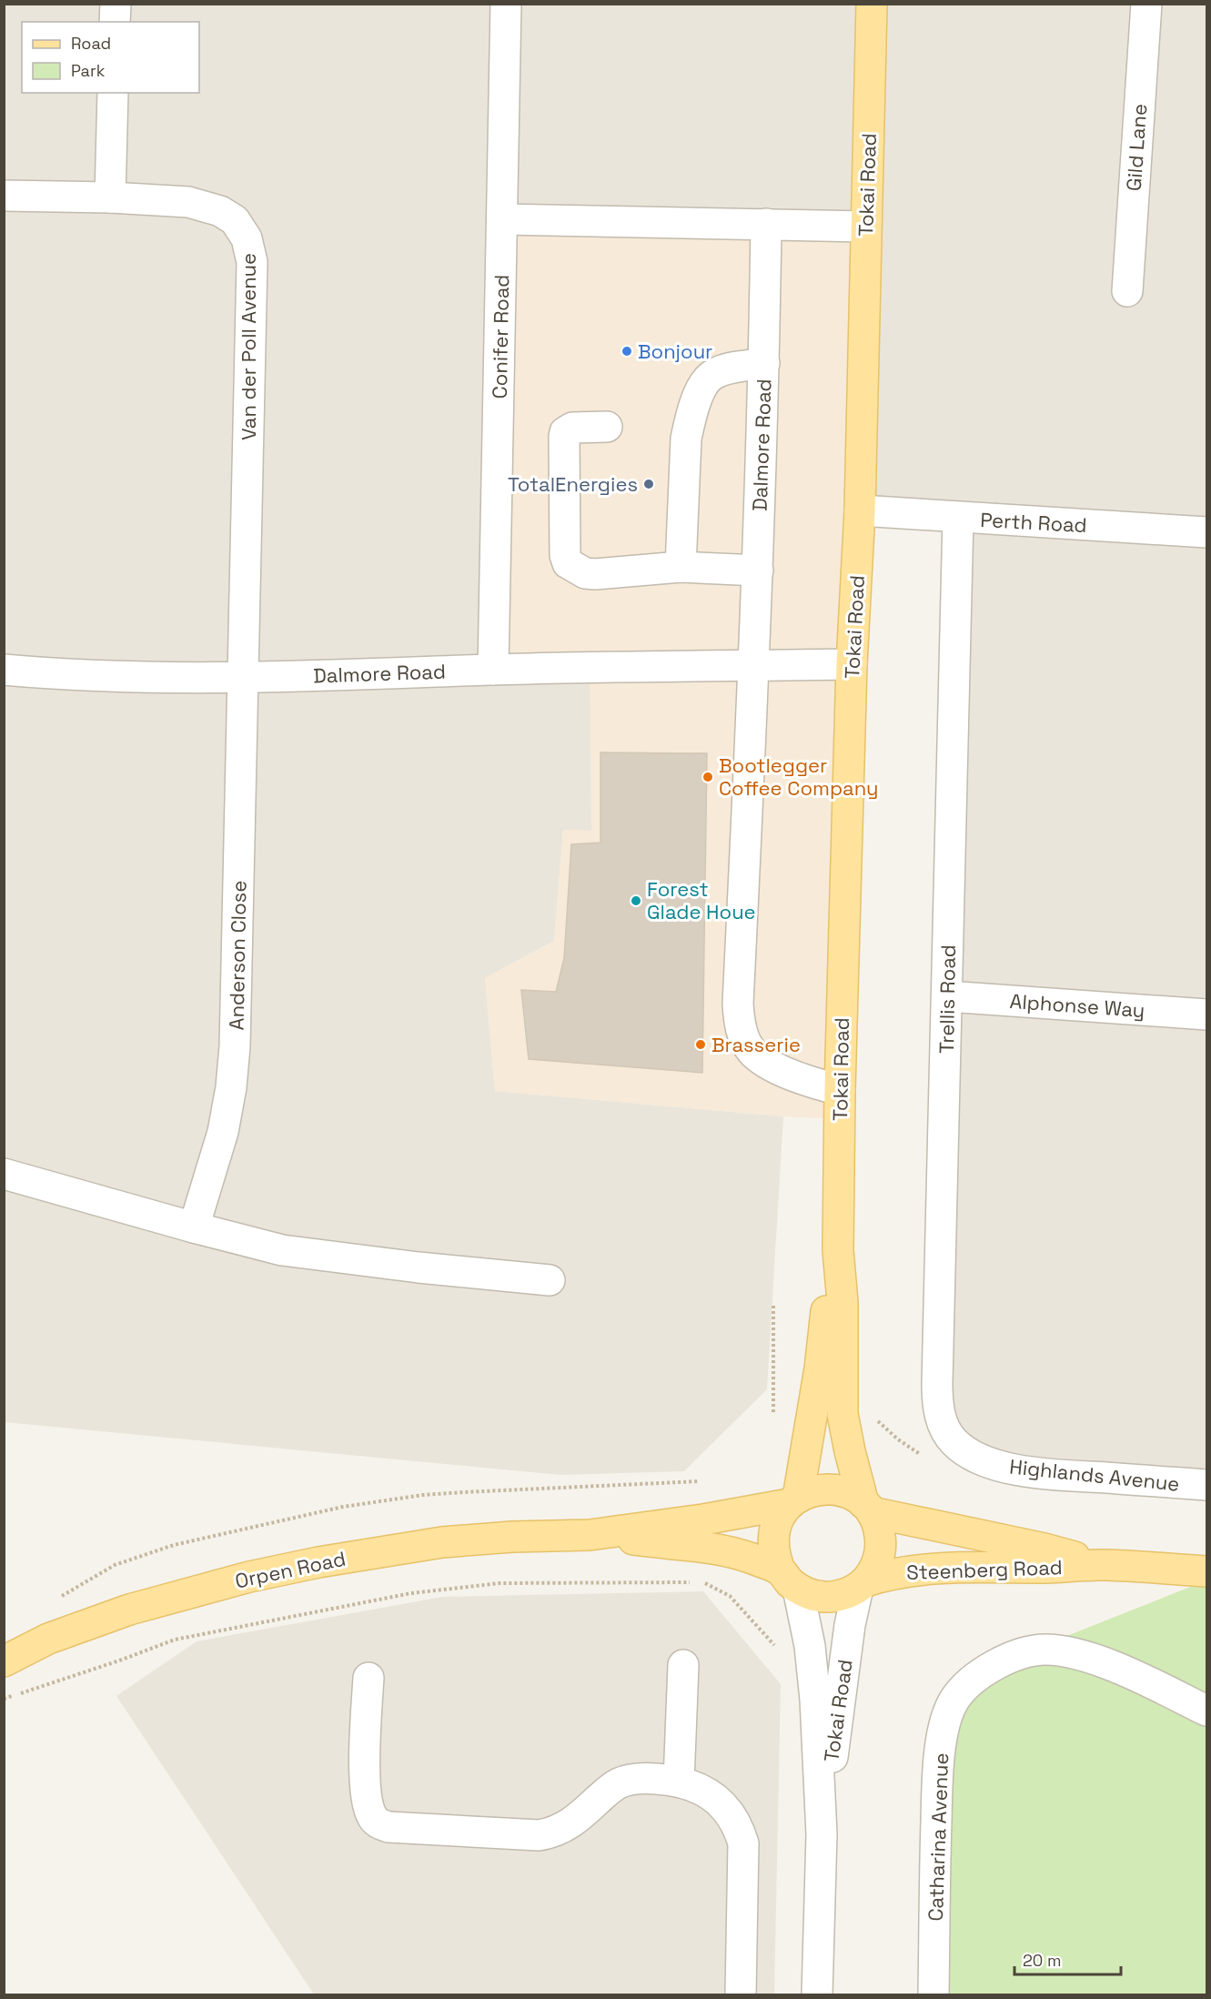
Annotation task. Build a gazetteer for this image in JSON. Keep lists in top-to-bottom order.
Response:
{
  "streets": {
    "main road": ["Tokai Road", "Orpen Road", "Steenberg Road"],
    "street": [
      "Gild Lane",
      "Conifer Road",
      "Van der Poll Avenue",
      "Dalmore Road",
      "Perth Road",
      "Anderson Close",
      "Trellis Road",
      "Alphonse Way",
      "Highlands Avenue",
      "Catharina Avenue"
    ]
  },
  "crossings": [
    ["Tokai Road", "Dalmore Road"],
    ["Tokai Road", "Perth Road"],
    ["Tokai Road", "Orpen Road"],
    ["Tokai Road", "Steenberg Road"],
    ["Conifer Road", "Dalmore Road"],
    ["Van der Poll Avenue", "Dalmore Road"],
    ["Van der Poll Avenue", "Anderson Close"],
    ["Dalmore Road", "Anderson Close"],
    ["Perth Road", "Trellis Road"],
    ["Trellis Road", "Alphonse Way"],
    ["Trellis Road", "Highlands Avenue"],
    ["Orpen Road", "Steenberg Road"]
  ],
  "places": [
    "Bonjour",
    "TotalEnergies",
    "Bootlegger Coffee Company",
    "Forest Glade Houe",
    "Brasserie"
  ],
  "legend": ["Road", "Park"],
  "scale_bar": "20 m"
}
